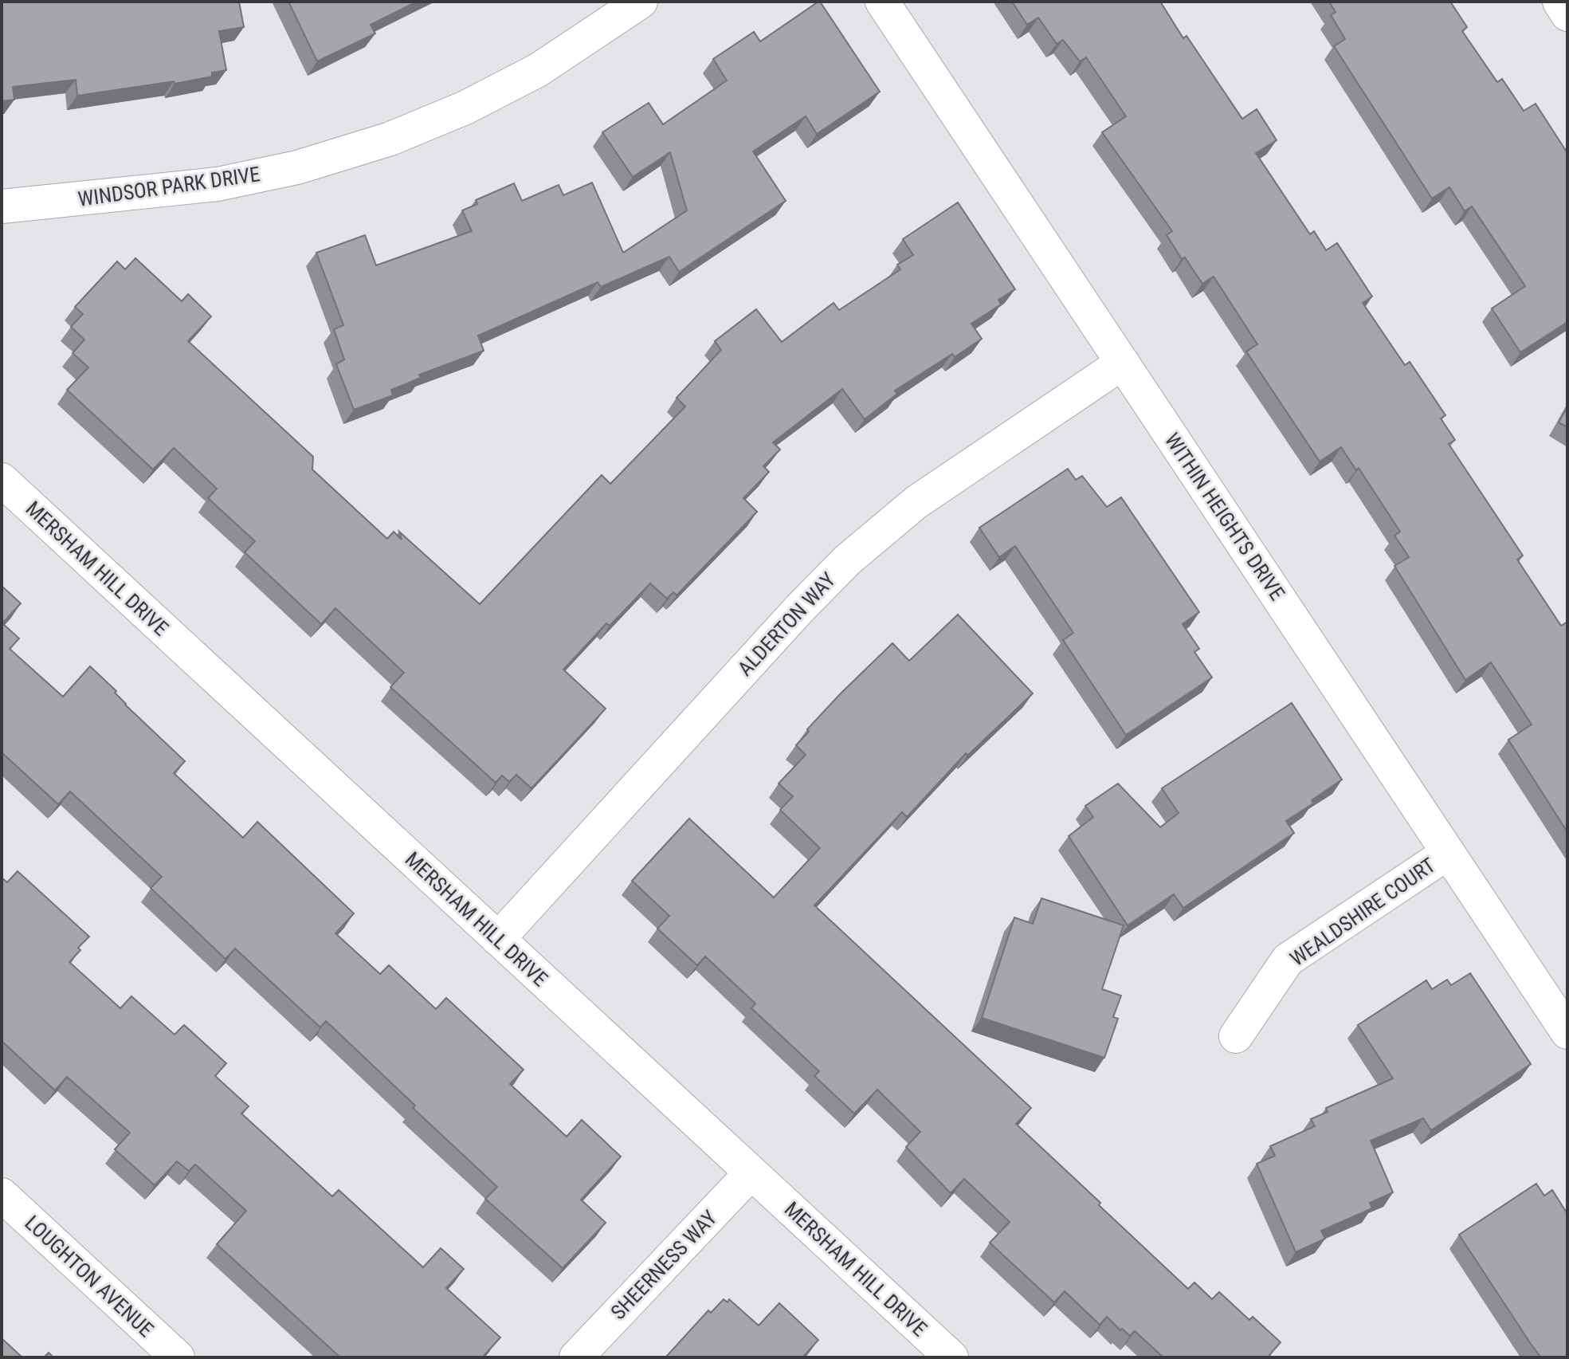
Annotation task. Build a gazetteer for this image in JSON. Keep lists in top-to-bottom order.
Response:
{
  "streets": {
    "street": [
      "WINDSOR PARK DRIVE",
      "WITHIN HEIGHTS DRIVE",
      "MERSHAM HILL DRIVE",
      "ALDERTON WAY",
      "WEALDSHIRE COURT",
      "SHEERNESS WAY",
      "LOUGHTON AVENUE"
    ]
  },
  "crossings": [
    ["WITHIN HEIGHTS DRIVE", "ALDERTON WAY"],
    ["WITHIN HEIGHTS DRIVE", "WEALDSHIRE COURT"],
    ["MERSHAM HILL DRIVE", "ALDERTON WAY"],
    ["MERSHAM HILL DRIVE", "SHEERNESS WAY"]
  ]
}
